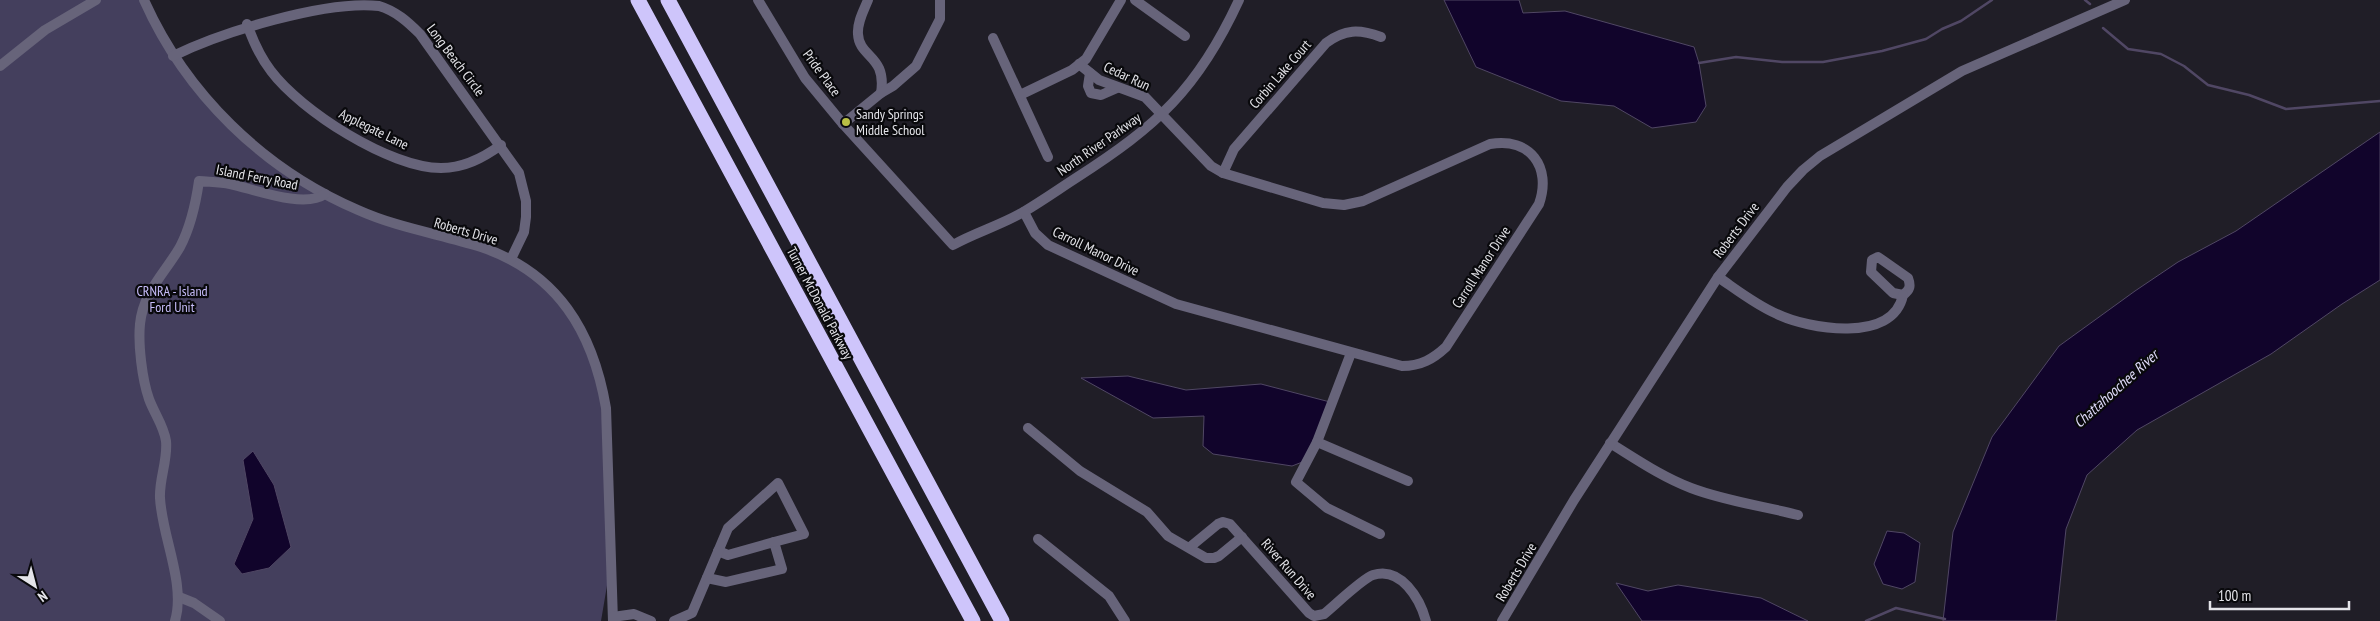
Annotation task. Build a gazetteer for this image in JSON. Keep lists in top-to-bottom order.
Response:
{
  "streets": {
    "highway": ["Turner McDonald Parkway"],
    "street": [
      "Long Beach Circle",
      "Pride Place",
      "Corbin Lake Court",
      "Cedar Run",
      "Applegate Lane",
      "North River Parkway",
      "Island Ferry Road",
      "Roberts Drive",
      "Carroll Manor Drive",
      "River Run Drive"
    ]
  },
  "crossings": [
    ["Long Beach Circle", "Applegate Lane"],
    ["Long Beach Circle", "Roberts Drive"],
    ["Pride Place", "North River Parkway"],
    ["Corbin Lake Court", "Carroll Manor Drive"],
    ["Cedar Run", "North River Parkway"],
    ["Cedar Run", "Carroll Manor Drive"],
    ["North River Parkway", "Carroll Manor Drive"],
    ["Island Ferry Road", "Roberts Drive"]
  ],
  "water": ["Chattahoochee River"],
  "parks": ["CRNRA - Island Ford Unit"],
  "places": ["Sandy Springs Middle School"],
  "scale_bar": "100 m",
  "north": "bottom right"
}
